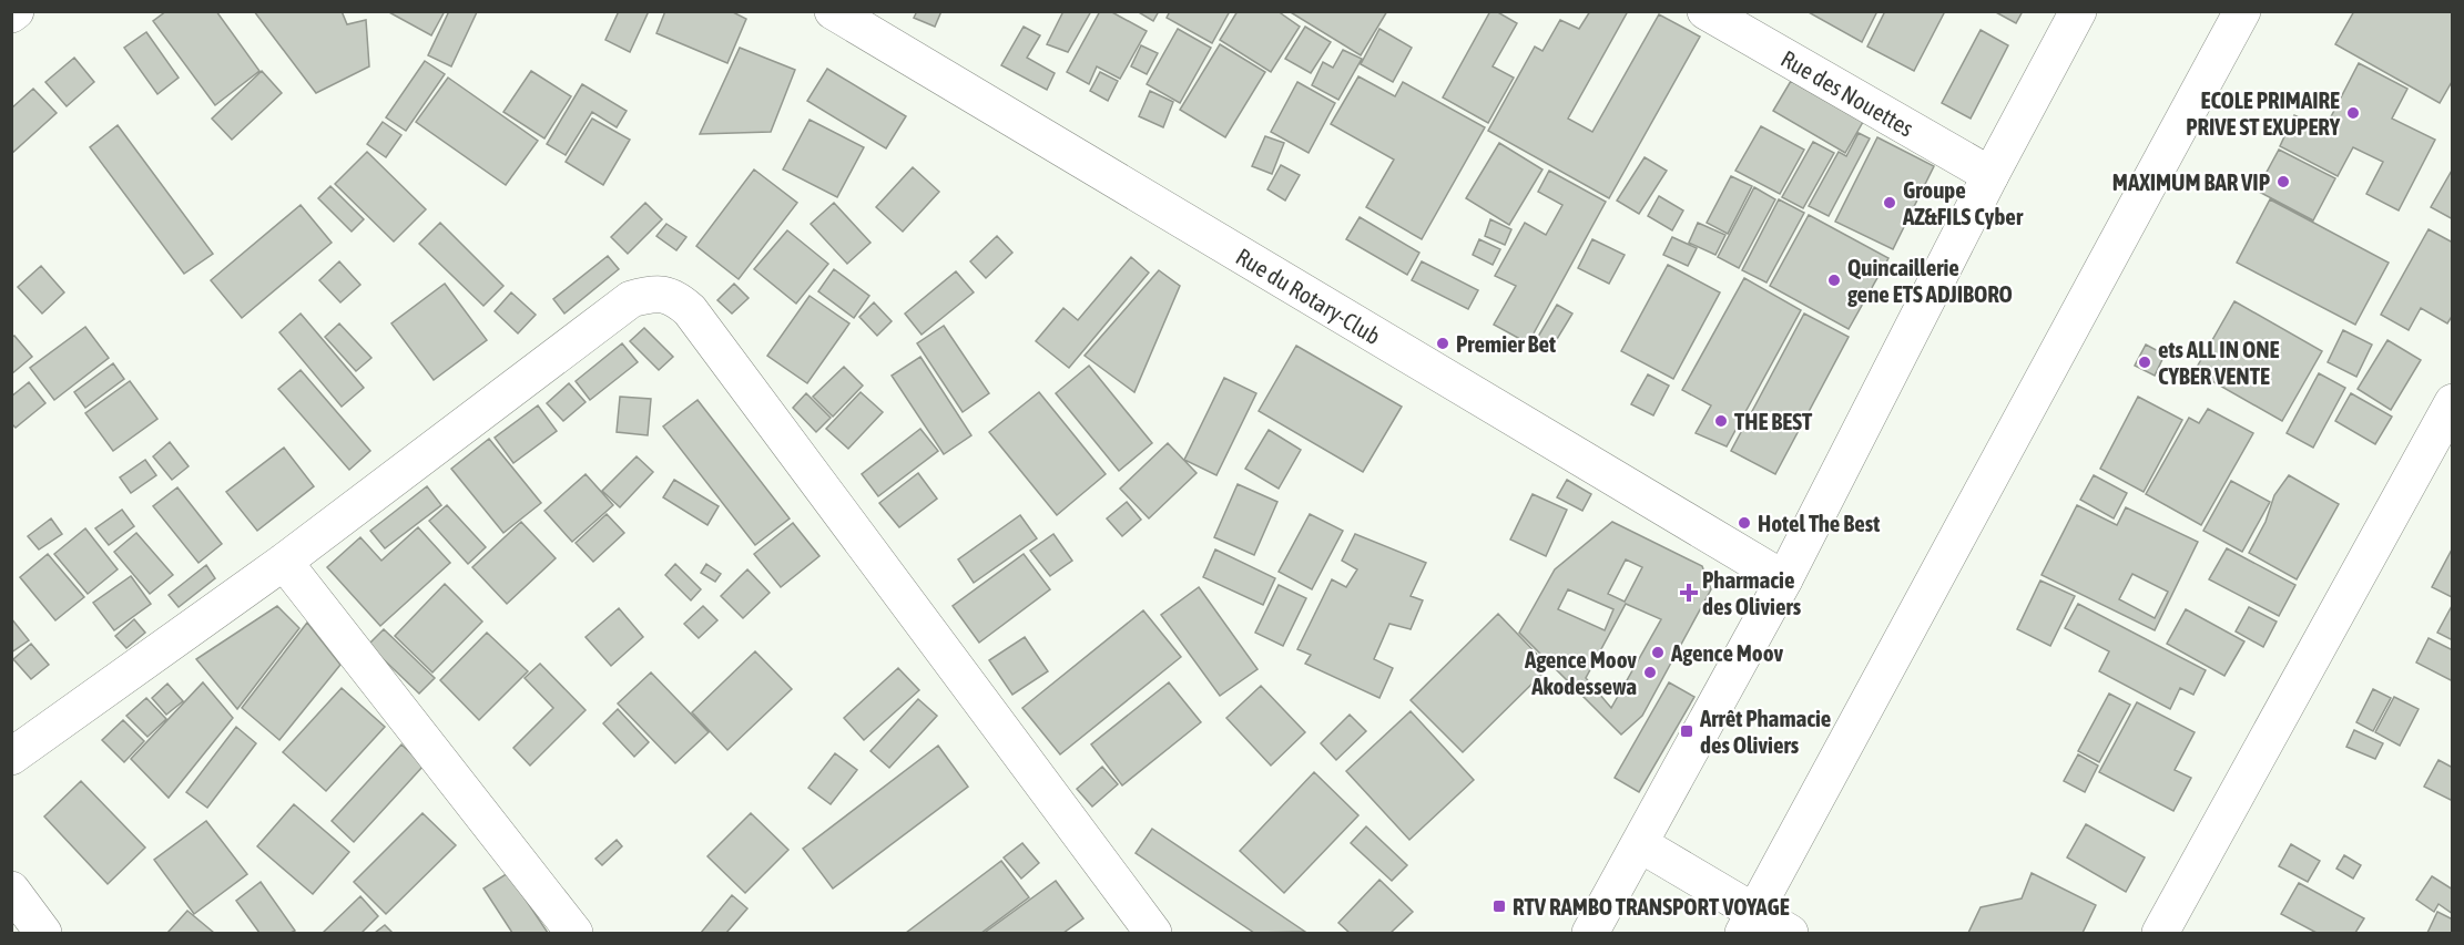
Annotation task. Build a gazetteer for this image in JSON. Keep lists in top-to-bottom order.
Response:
{
  "streets": {
    "street": ["Rue des Nouettes", "Rue du Rotary-Club"]
  },
  "places": {
    "other": [
      "ECOLE PRIMAIRE PRIVE ST EXUPERY",
      "MAXIMUM BAR VIP",
      "Groupe AZ&FILS Cyber",
      "Quincaillerie gene ETS ADJIBORO",
      "Premier Bet",
      "ets ALL IN ONE CYBER VENTE",
      "THE BEST",
      "Hotel The Best",
      "Agence Moov",
      "Agence Moov Akodessewa"
    ],
    "health": ["Pharmacie des Oliviers"],
    "transit": ["Arrêt Phamacie des Oliviers", "RTV RAMBO TRANSPORT VOYAGE"]
  }
}
